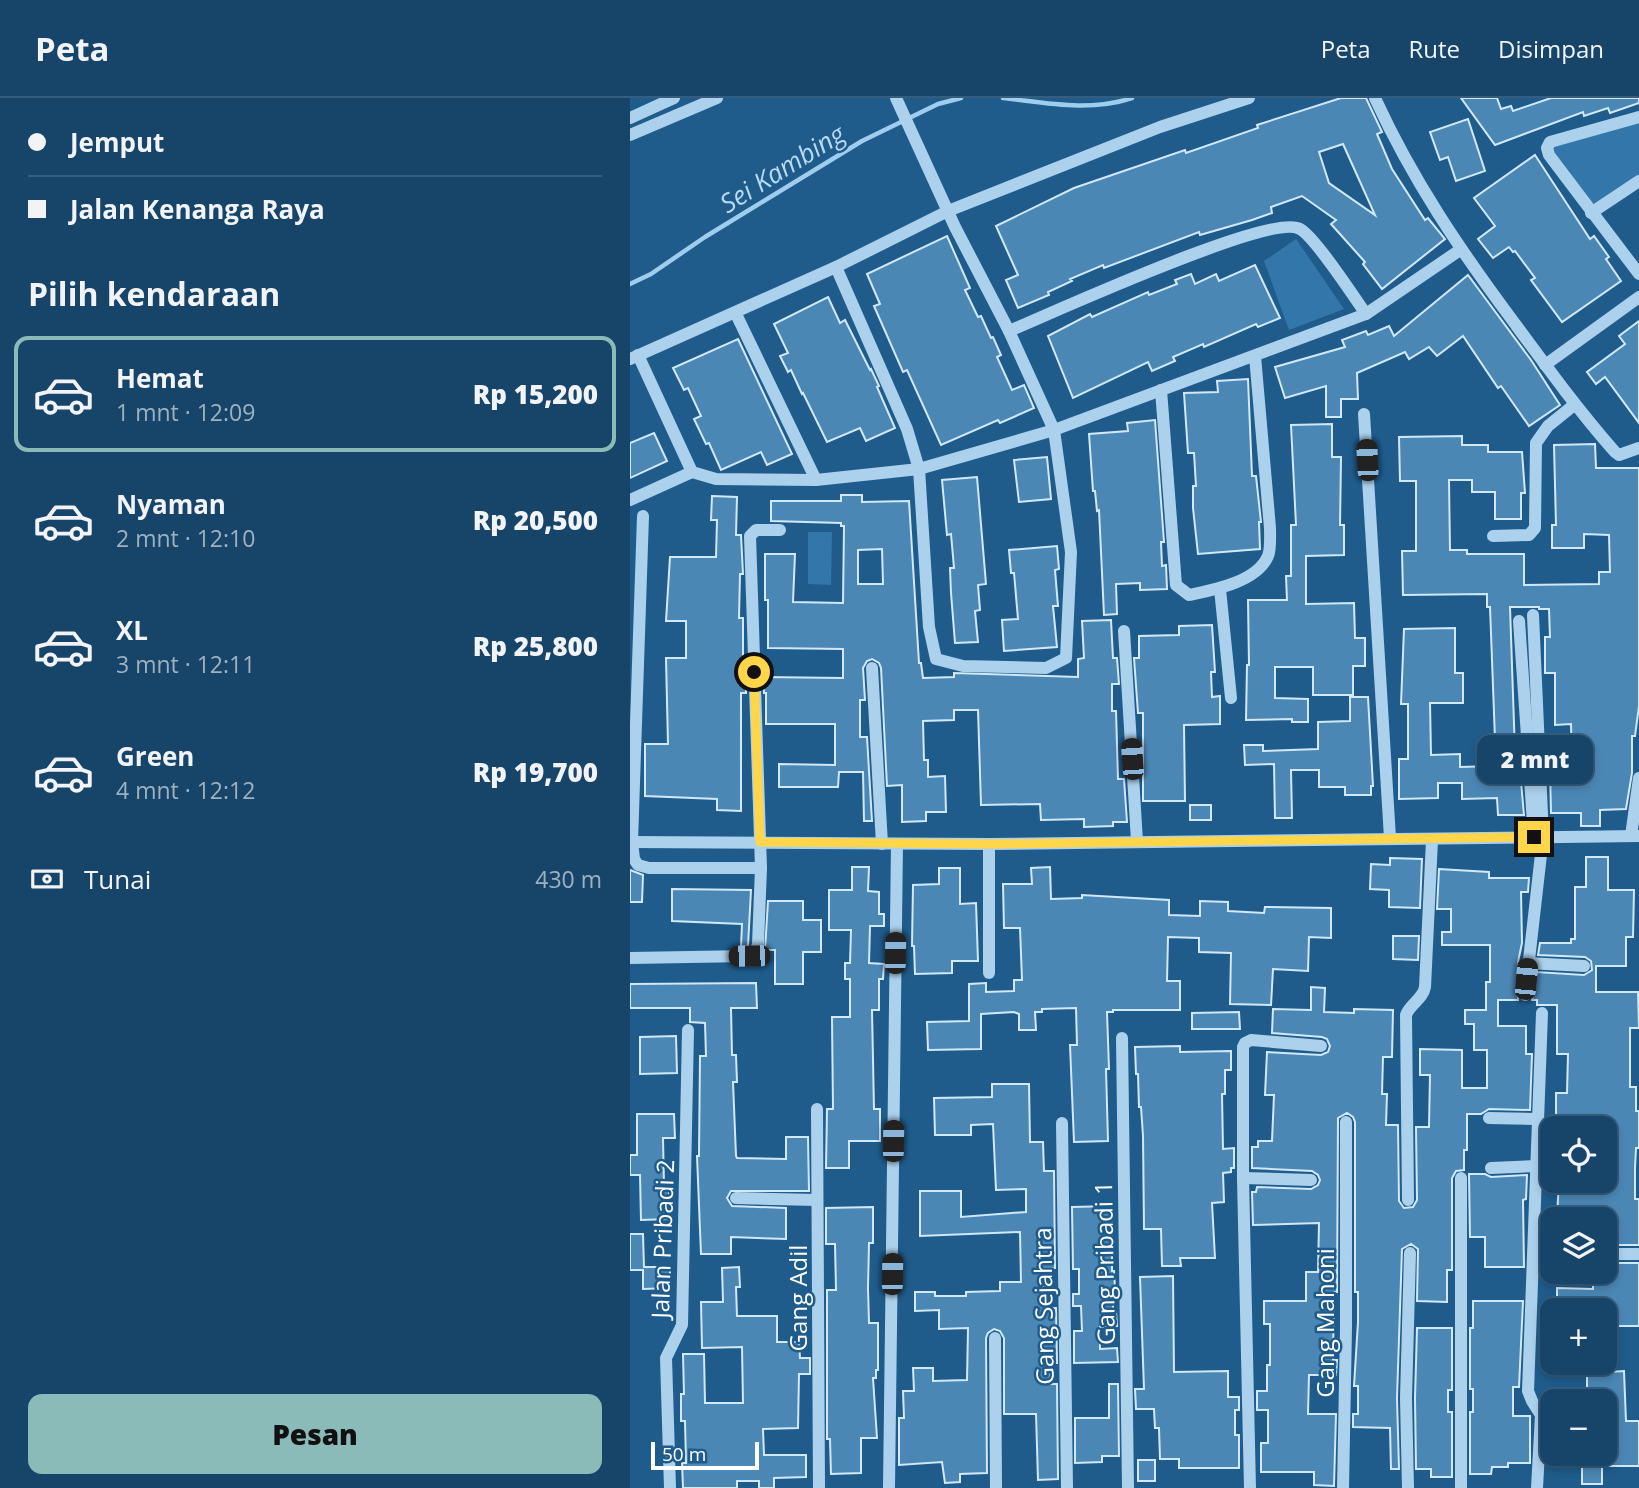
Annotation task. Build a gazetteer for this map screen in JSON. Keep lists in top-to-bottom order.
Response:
{
  "streets": {
    "street": [
      "Jalan Pribadi 2",
      "Gang Pribadi 1",
      "Gang Adil",
      "Gang Sejahtra",
      "Gang Mahoni"
    ]
  },
  "water": ["Sei Kambing"],
  "scale_bar": "50 m",
  "page": {
    "header": "Peta",
    "nav": ["Peta", "Rute", "Disimpan"],
    "banner": ["Jemput", "Jalan Kenanga Raya"],
    "heading": "Pilih kendaraan",
    "list": [
      {
        "name": "Hemat",
        "note": "1 mnt · 12:09",
        "value": "Rp 15,200"
      },
      {
        "name": "Nyaman",
        "note": "2 mnt · 12:10",
        "value": "Rp 20,500"
      },
      {
        "name": "XL",
        "note": "3 mnt · 12:11",
        "value": "Rp 25,800"
      },
      {
        "name": "Green",
        "note": "4 mnt · 12:12",
        "value": "Rp 19,700"
      }
    ],
    "bubble": "2 mnt",
    "pay": ["Tunai", "430 m"],
    "map_buttons": ["+", "−"],
    "buttons": "Pesan",
    "scale": "50 m"
  }
}
